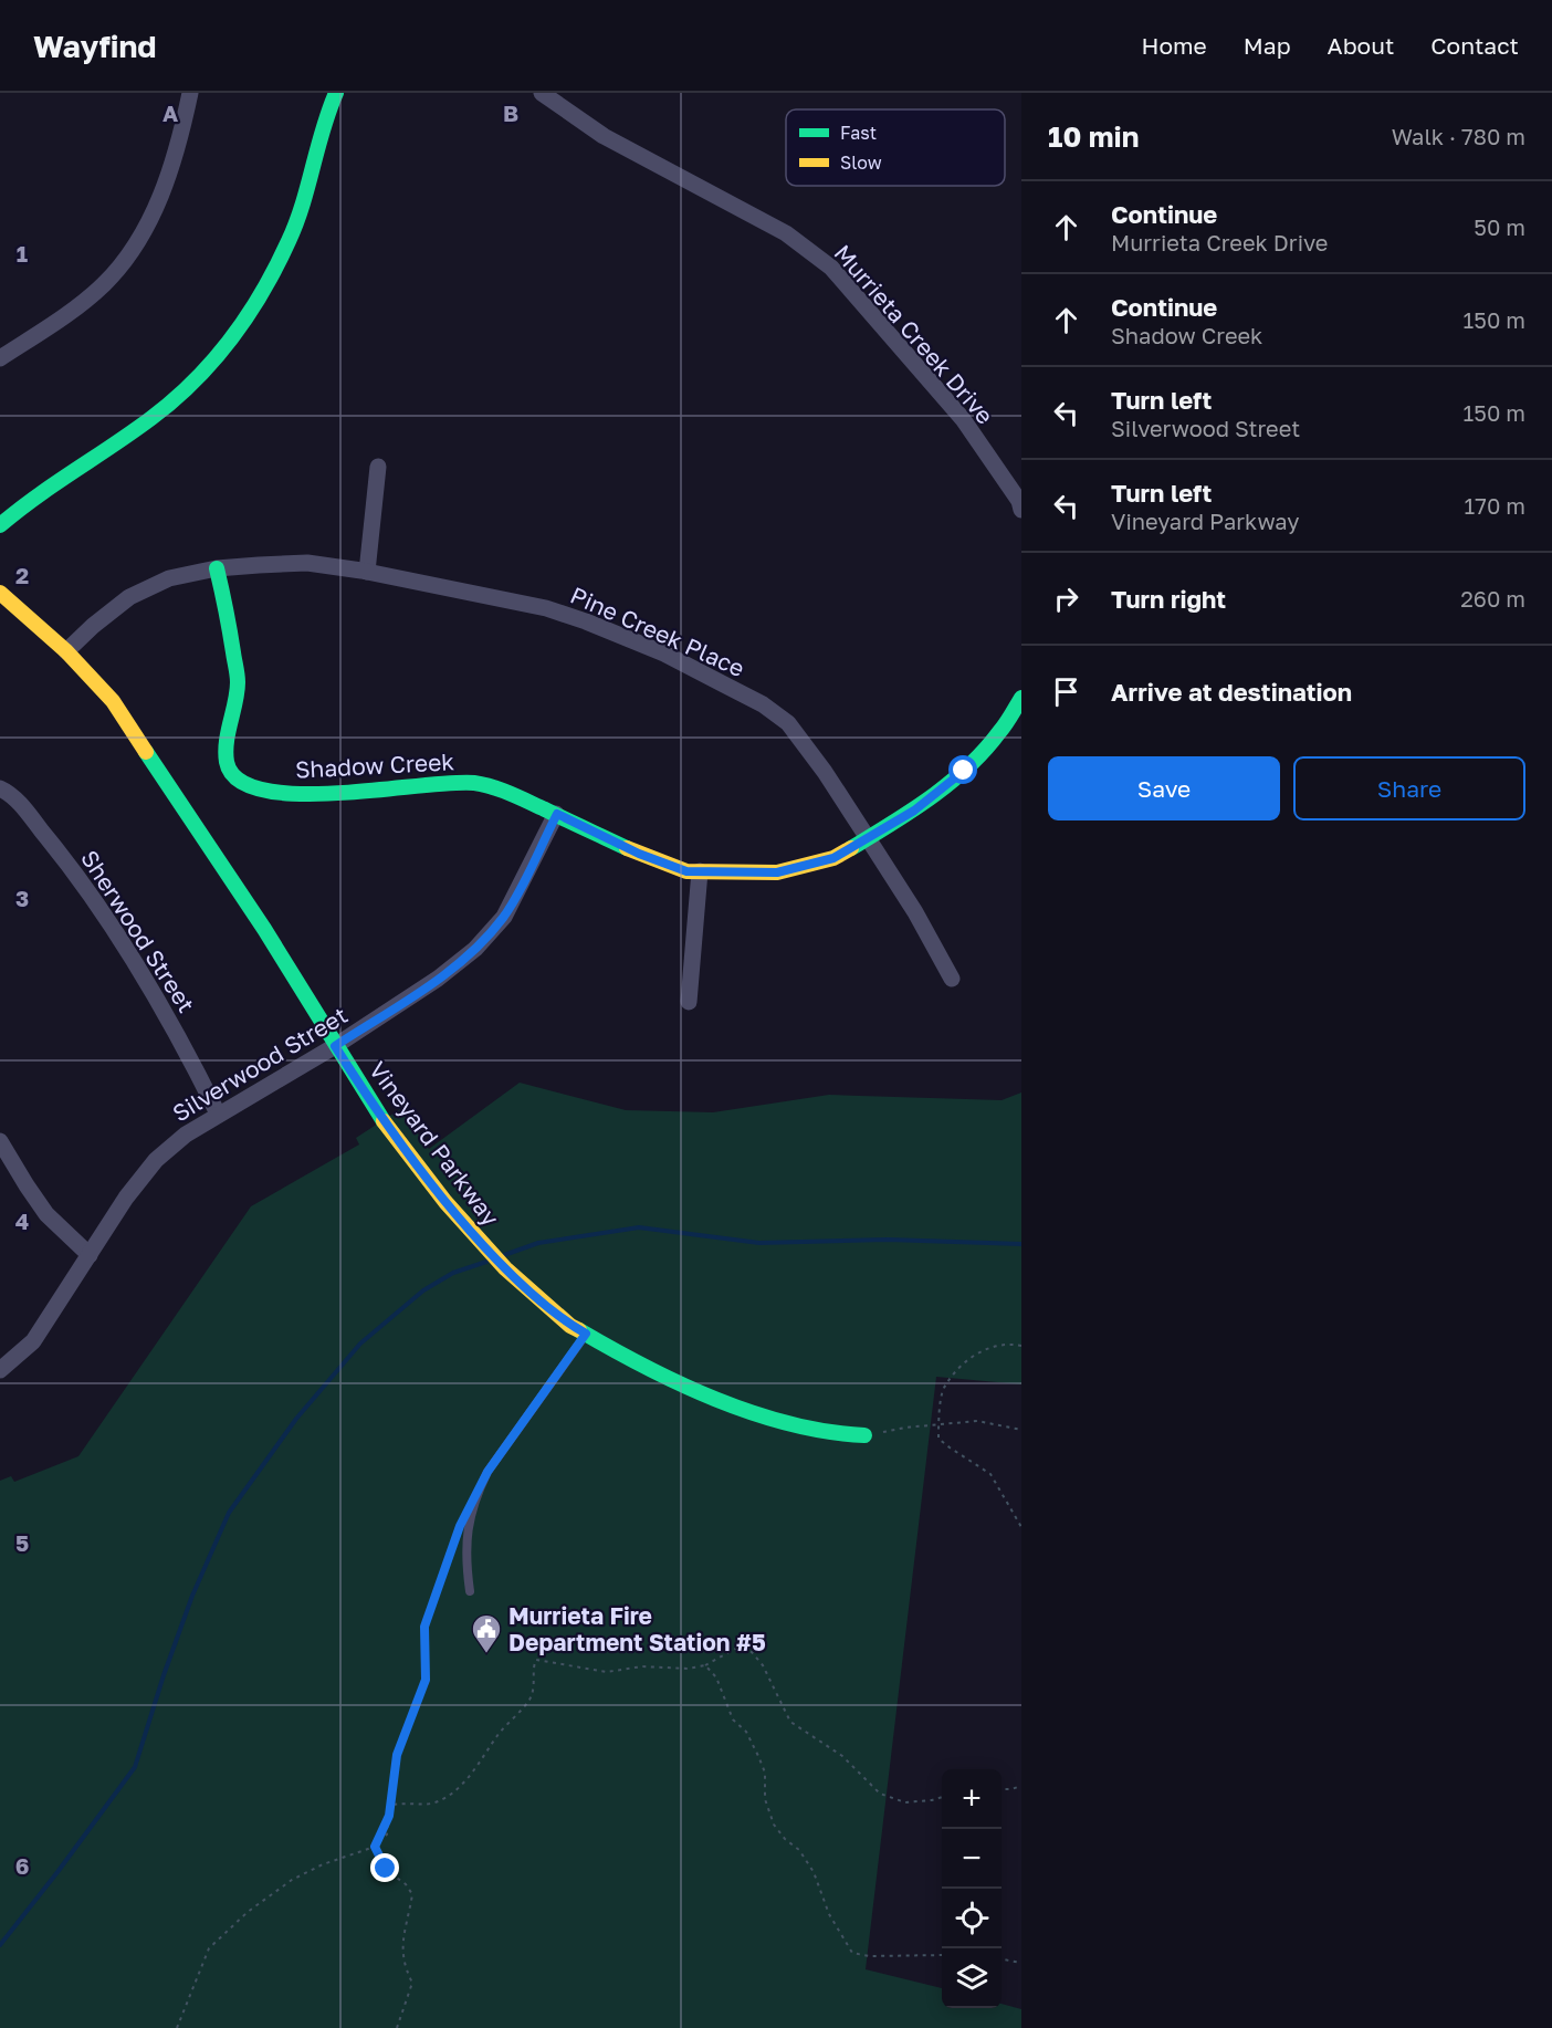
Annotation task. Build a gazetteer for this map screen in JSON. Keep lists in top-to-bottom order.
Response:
{
  "streets": {
    "street": [
      "Murrieta Creek Drive",
      "Pine Creek Place",
      "Shadow Creek",
      "Sherwood Street",
      "Silverwood Street",
      "Vineyard Parkway"
    ]
  },
  "crossings": [
    ["Pine Creek Place", "Shadow Creek"],
    ["Pine Creek Place", "Vineyard Parkway"],
    ["Shadow Creek", "Silverwood Street"],
    ["Sherwood Street", "Silverwood Street"],
    ["Silverwood Street", "Vineyard Parkway"]
  ],
  "places": {
    "public building": ["Murrieta Fire Department Station #5"]
  },
  "legend": ["Fast", "Slow"],
  "page": {
    "header": "Wayfind",
    "nav": [
      "Home",
      "Map",
      "About",
      "Contact"
    ],
    "heading": ["10 min", "Walk · 780 m"],
    "list": [
      ["Continue", "Murrieta Creek Drive", "50 m"],
      ["Continue", "Shadow Creek", "150 m"],
      ["Turn left", "Silverwood Street", "150 m"],
      ["Turn left", "Vineyard Parkway", "170 m"],
      ["Turn right", "260 m"],
      "Arrive at destination"
    ],
    "buttons": ["Save", "Share"],
    "map_buttons": ["+", "−"]
  },
  "grid": {
    "columns": ["A", "B"],
    "rows": [
      "1",
      "2",
      "3",
      "4",
      "5",
      "6"
    ]
  }
}
